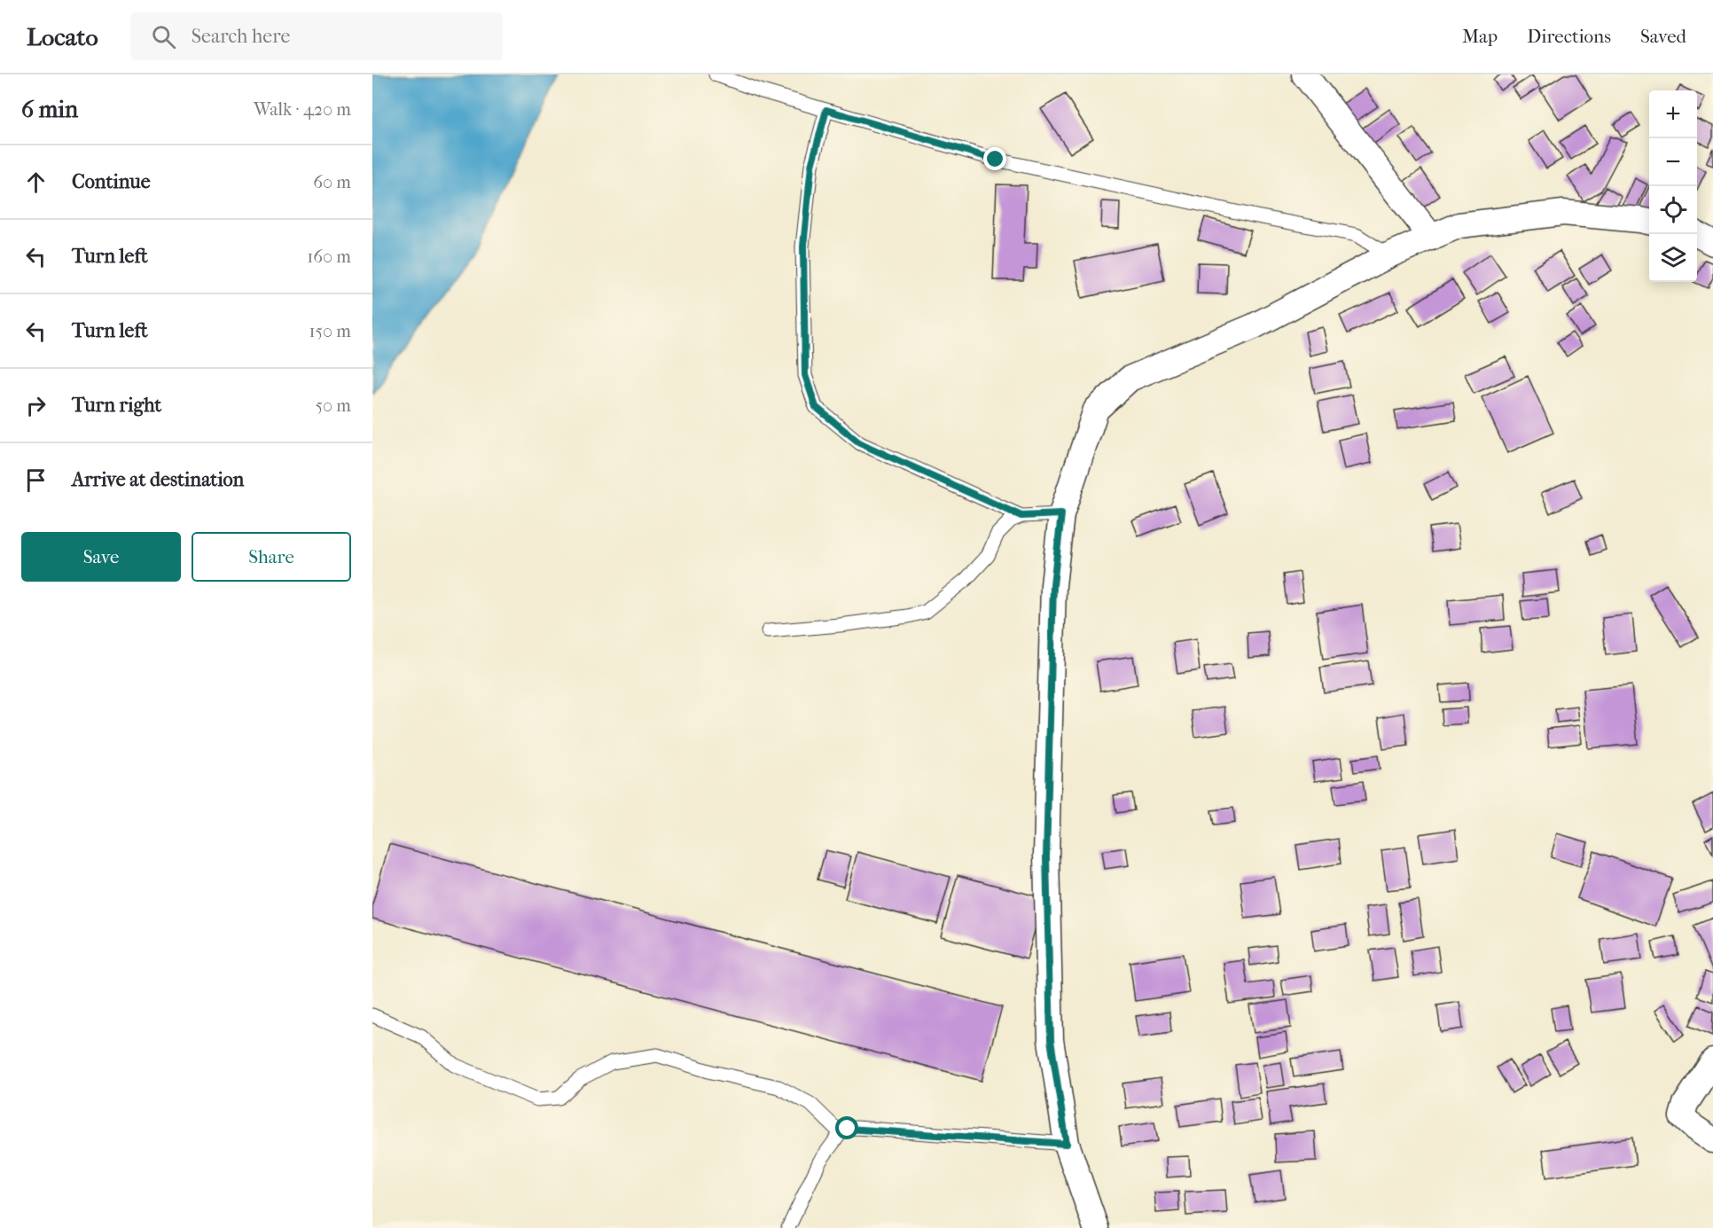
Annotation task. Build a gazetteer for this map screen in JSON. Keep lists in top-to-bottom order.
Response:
{
  "page": {
    "header": "Locato",
    "search": "Search here",
    "nav": ["Map", "Directions", "Saved"],
    "heading": ["6 min", "Walk · 420 m"],
    "map_buttons": ["+", "−"],
    "list": [
      ["Continue", "60 m"],
      ["Turn left", "160 m"],
      ["Turn left", "150 m"],
      ["Turn right", "50 m"],
      "Arrive at destination"
    ],
    "buttons": ["Save", "Share"]
  }
}
